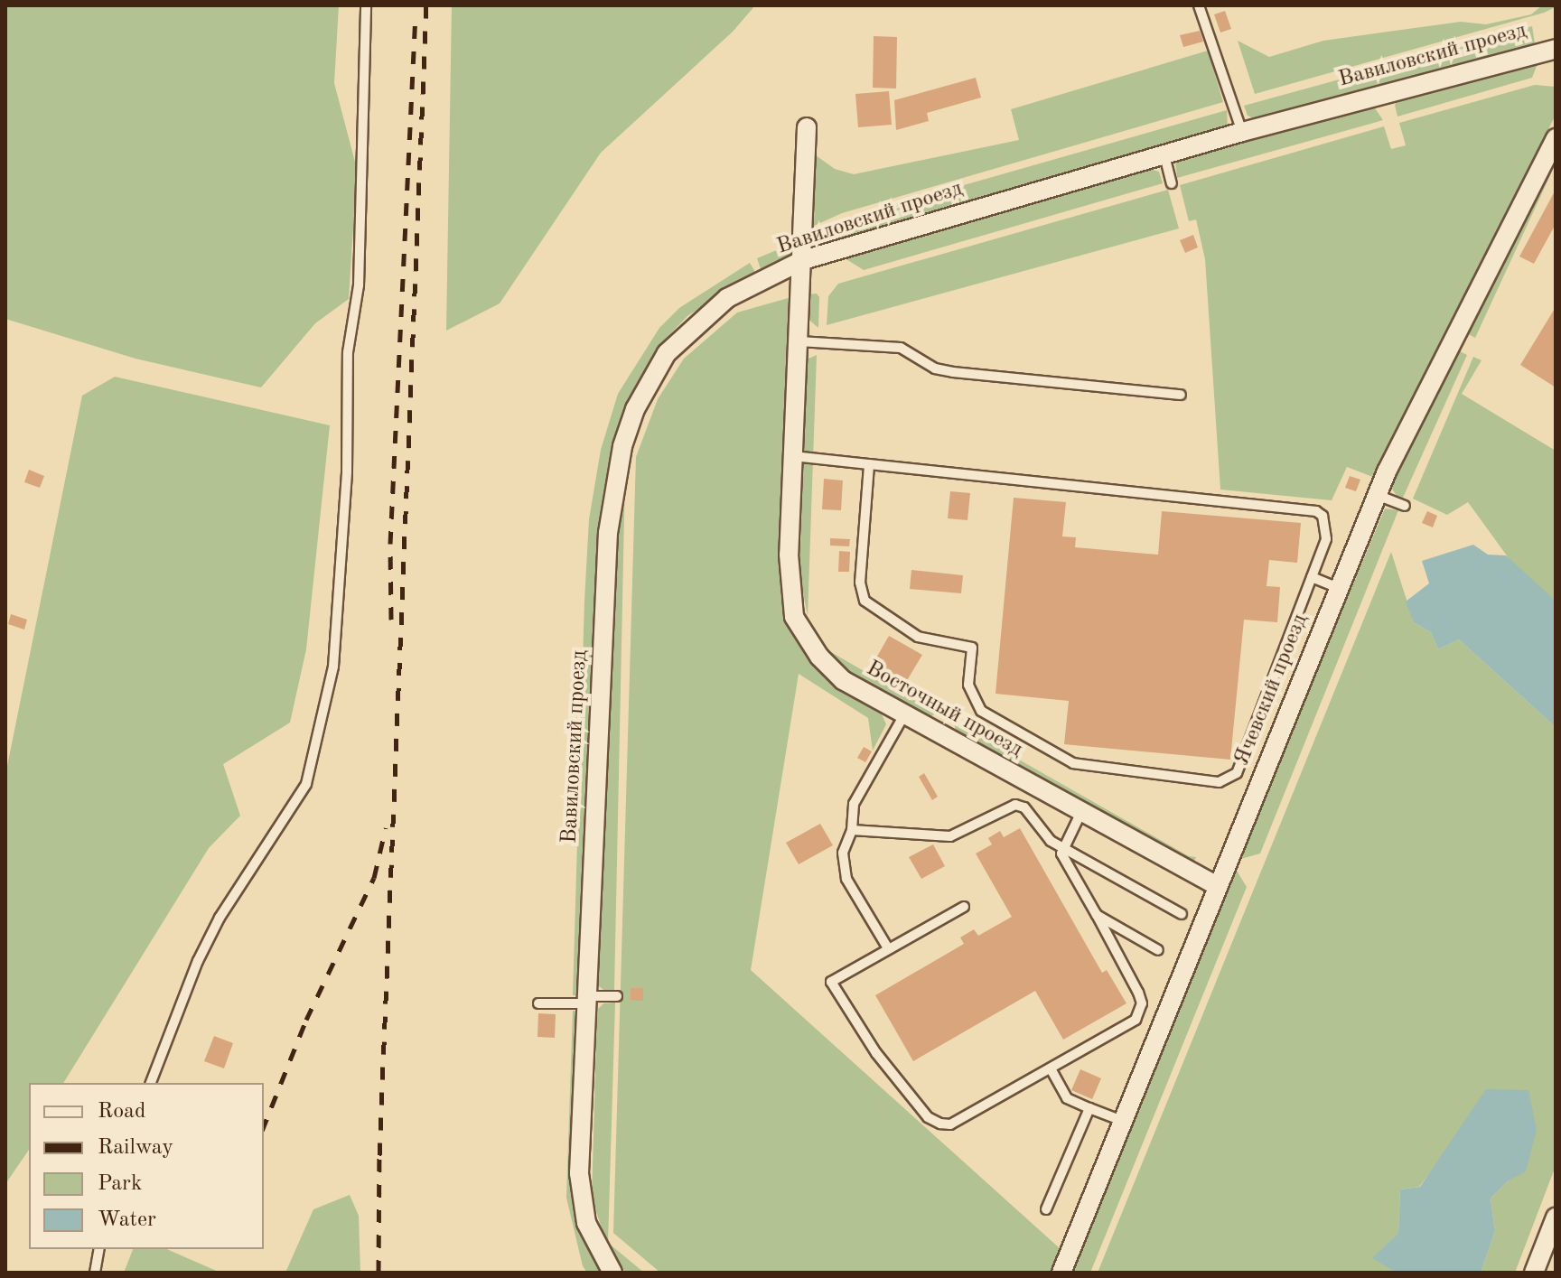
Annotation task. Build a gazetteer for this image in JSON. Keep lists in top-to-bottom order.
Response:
{
  "streets": {
    "street": ["Вавиловский проезд", "Ячевский проезд", "Восточный проезд"]
  },
  "crossings": [
    ["Вавиловский проезд", "Восточный проезд"],
    ["Ячевский проезд", "Восточный проезд"]
  ],
  "legend": [
    "Road",
    "Railway",
    "Park",
    "Water"
  ]
}
